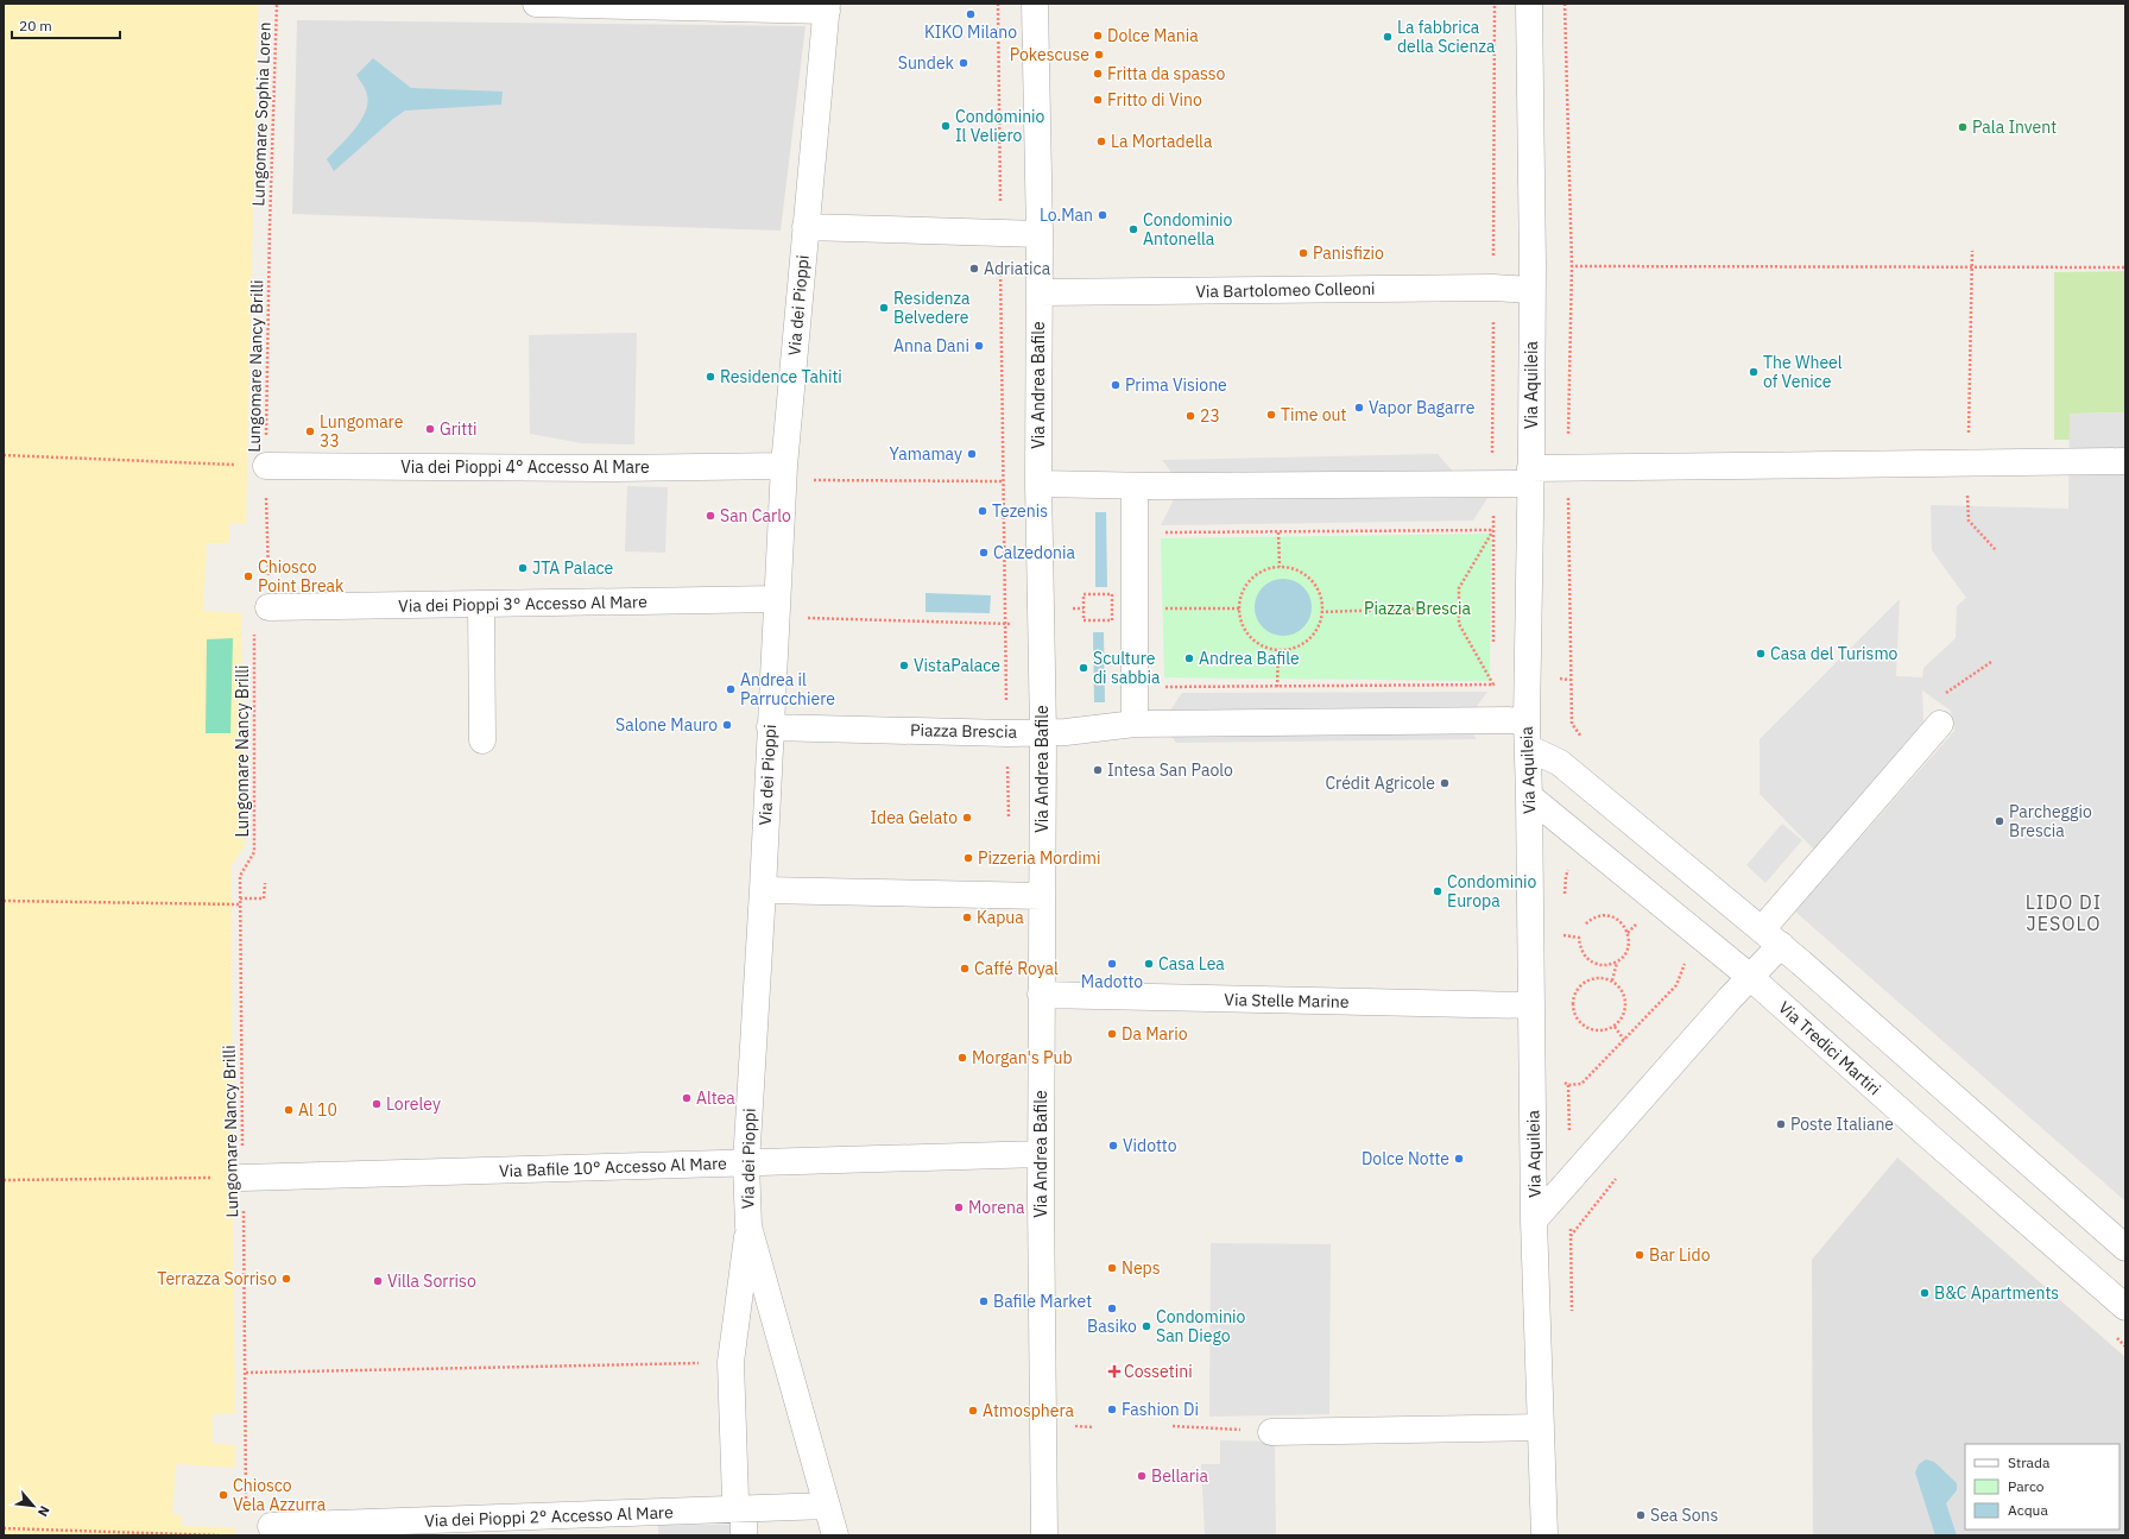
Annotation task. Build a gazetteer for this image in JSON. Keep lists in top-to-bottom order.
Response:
{
  "streets": {
    "street": [
      "Via Bartolomeo Colleoni",
      "Via dei Pioppi",
      "Via Andrea Bafile",
      "Via Aquileia",
      "Via dei Pioppi 4° Accesso Al Mare",
      "Via dei Pioppi 3° Accesso Al Mare",
      "Piazza Brescia",
      "Via Stelle Marine",
      "Via Tredici Martiri",
      "Via Bafile 10° Accesso Al Mare",
      "Via dei Pioppi 2° Accesso Al Mare"
    ],
    "path": ["Lungomare Sophia Loren", "Lungomare Nancy Brilli"]
  },
  "crossings": [
    ["Lungomare Sophia Loren", "Lungomare Nancy Brilli"],
    ["Via Bartolomeo Colleoni", "Via Andrea Bafile"],
    ["Via Bartolomeo Colleoni", "Via Aquileia"],
    ["Via dei Pioppi", "Via dei Pioppi 4° Accesso Al Mare"],
    ["Via dei Pioppi", "Via dei Pioppi 3° Accesso Al Mare"],
    ["Via dei Pioppi", "Piazza Brescia"],
    ["Via dei Pioppi", "Via Bafile 10° Accesso Al Mare"],
    ["Via dei Pioppi", "Via dei Pioppi 2° Accesso Al Mare"],
    ["Lungomare Nancy Brilli", "Via dei Pioppi 4° Accesso Al Mare"],
    ["Lungomare Nancy Brilli", "Via dei Pioppi 3° Accesso Al Mare"],
    ["Lungomare Nancy Brilli", "Via Bafile 10° Accesso Al Mare"],
    ["Via Andrea Bafile", "Piazza Brescia"],
    ["Via Andrea Bafile", "Via Stelle Marine"],
    ["Via Andrea Bafile", "Via Bafile 10° Accesso Al Mare"],
    ["Via Aquileia", "Piazza Brescia"],
    ["Via Aquileia", "Via Stelle Marine"],
    ["Via Aquileia", "Via Tredici Martiri"]
  ],
  "districts": ["LIDO DI JESOLO"],
  "parks": ["Piazza Brescia"],
  "places": {
    "other": [
      "KIKO Milano",
      "Dolce Mania",
      "La fabbrica della Scienza",
      "Pokescuse",
      "Sundek",
      "Fritta da spasso",
      "Fritto di Vino",
      "Condominio Il Veliero",
      "Pala Invent",
      "La Mortadella",
      "Lo.Man",
      "Condominio Antonella",
      "Panisfizio",
      "Adriatica",
      "Residenza Belvedere",
      "Anna Dani",
      "The Wheel of Venice",
      "Residence Tahiti",
      "Prima Visione",
      "Vapor Bagarre",
      "Time out",
      "23",
      "Gritti",
      "Lungomare 33",
      "Yamamay",
      "Tezenis",
      "San Carlo",
      "Calzedonia",
      "JTA Palace",
      "Chiosco Point Break",
      "Casa del Turismo",
      "Andrea Bafile",
      "VistaPalace",
      "Sculture di sabbia",
      "Andrea il Parrucchiere",
      "Salone Mauro",
      "Intesa San Paolo",
      "Crédit Agricole",
      "Idea Gelato",
      "Parcheggio Brescia",
      "Pizzeria Mordimi",
      "Condominio Europa",
      "Kapua",
      "Madotto",
      "Casa Lea",
      "Caffé Royal",
      "Da Mario",
      "Morgan's Pub",
      "Altea",
      "Loreley",
      "Al 10",
      "Poste Italiane",
      "Vidotto",
      "Dolce Notte",
      "Morena",
      "Bar Lido",
      "Neps",
      "Terrazza Sorriso",
      "Villa Sorriso",
      "B&C Apartments",
      "Bafile Market",
      "Basiko",
      "Condominio San Diego",
      "Fashion Di",
      "Atmosphera",
      "Bellaria",
      "Chiosco Vela Azzurra",
      "Sea Sons"
    ],
    "health": ["Cossetini"]
  },
  "legend": ["Strada", "Parco", "Acqua"],
  "scale_bar": "20 m",
  "north": "bottom right"
}
